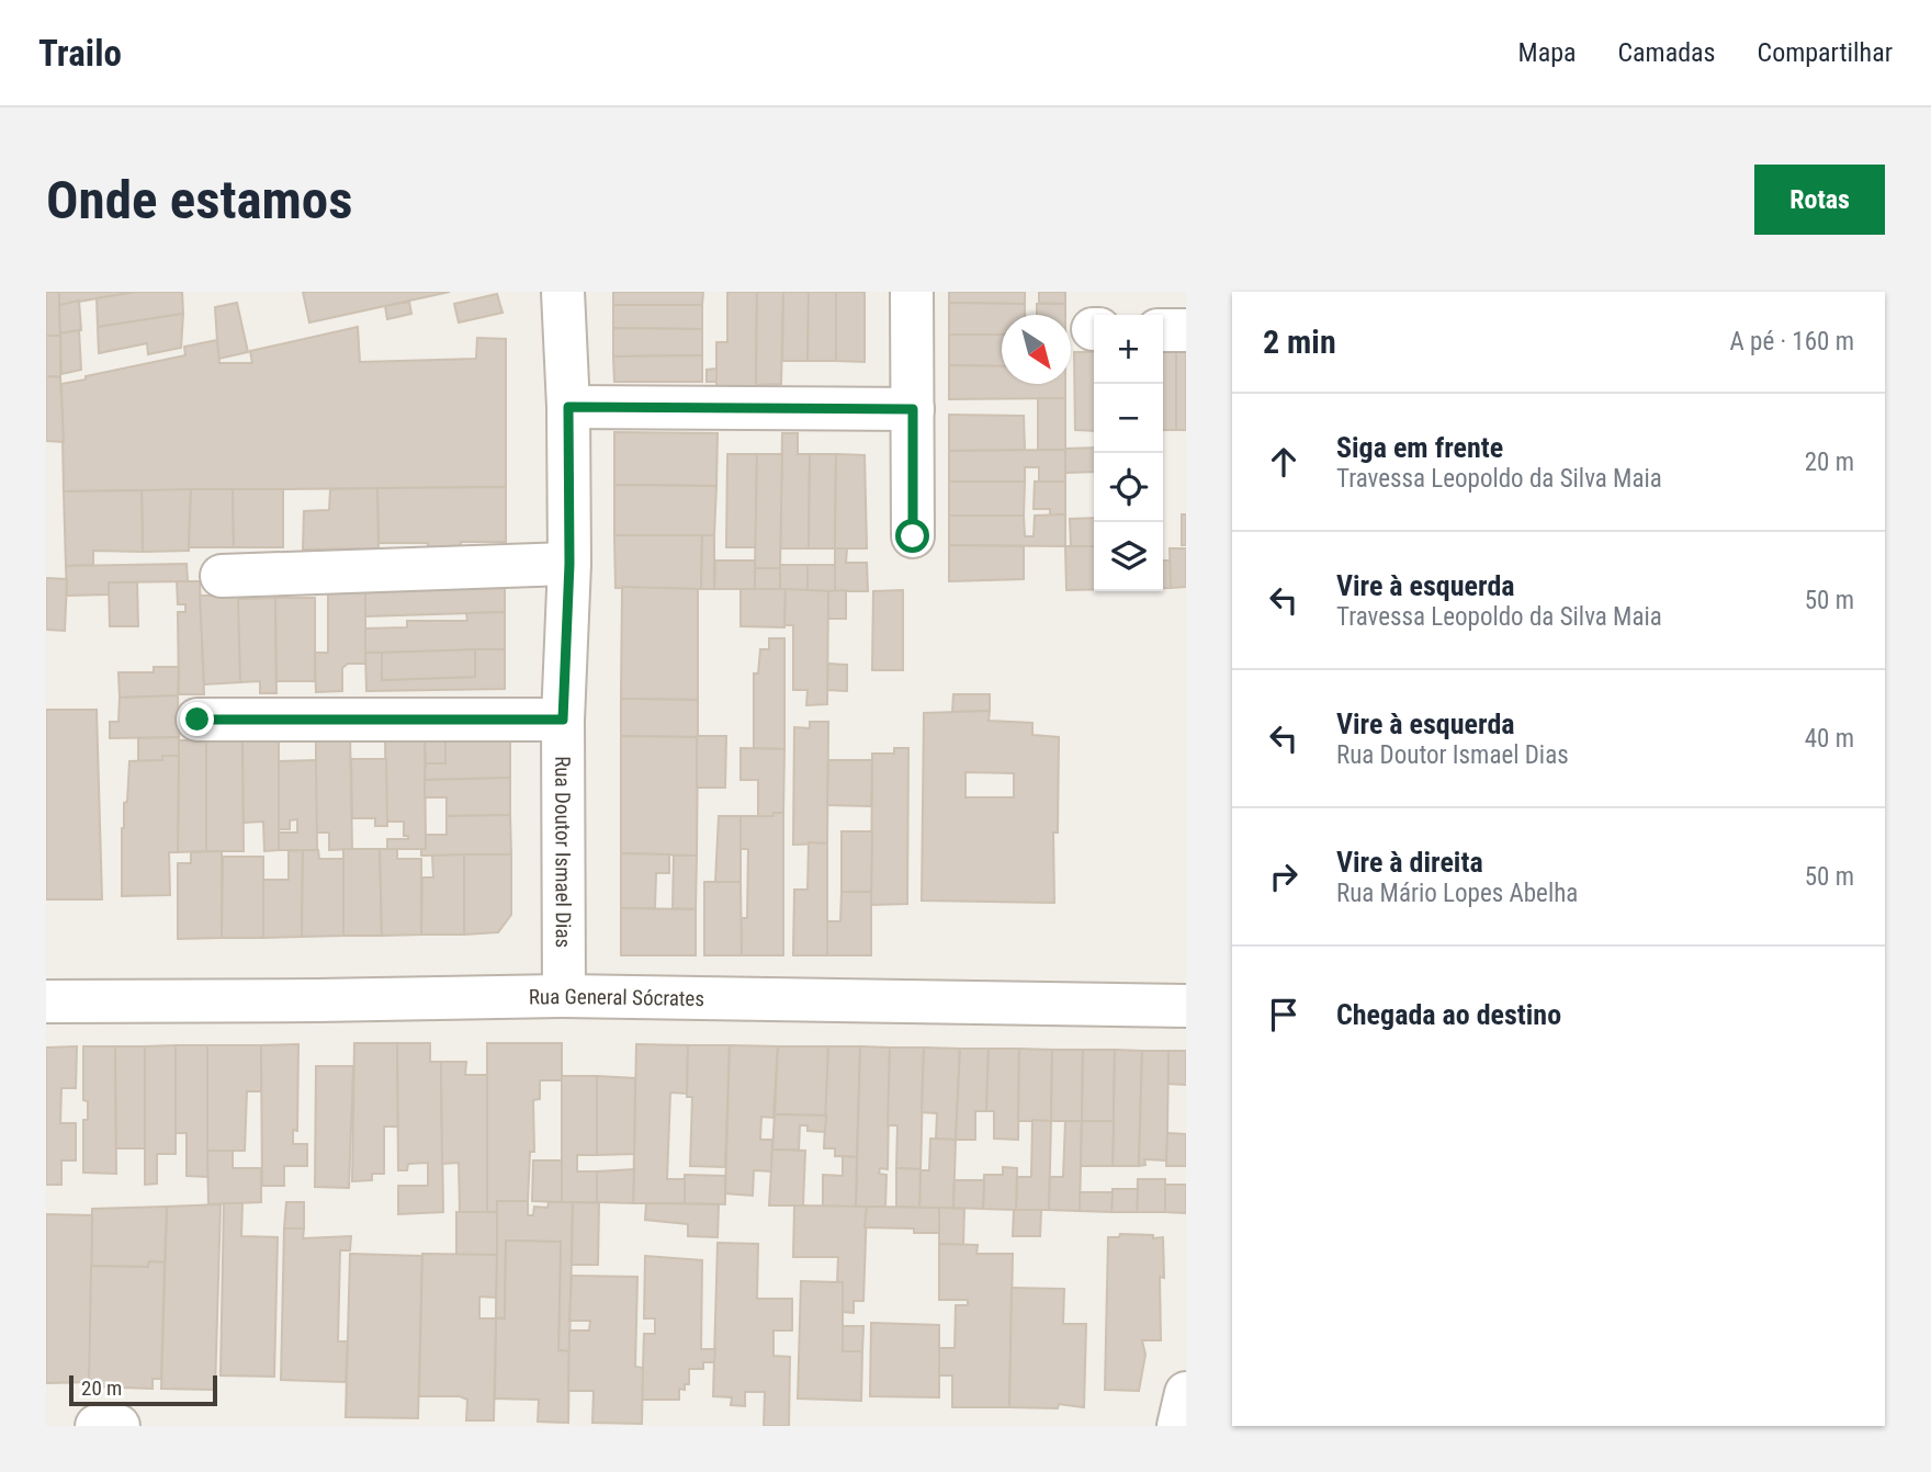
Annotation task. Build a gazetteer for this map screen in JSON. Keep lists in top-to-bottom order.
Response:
{
  "streets": {
    "street": ["Rua Doutor Ismael Dias", "Rua General Sócrates"]
  },
  "crossings": [
    ["Rua Doutor Ismael Dias", "Rua General Sócrates"]
  ],
  "scale_bar": "20 m",
  "north": "bottom right",
  "page": {
    "header": "Trailo",
    "nav": ["Mapa", "Camadas", "Compartilhar"],
    "buttons": "Rotas",
    "title": "Onde estamos",
    "heading": ["2 min", "A pé · 160 m"],
    "map_buttons": ["+", "−"],
    "list": [
      ["Siga em frente", "Travessa Leopoldo da Silva Maia", "20 m"],
      ["Vire à esquerda", "Travessa Leopoldo da Silva Maia", "50 m"],
      ["Vire à esquerda", "Rua Doutor Ismael Dias", "40 m"],
      ["Vire à direita", "Rua Mário Lopes Abelha", "50 m"],
      "Chegada ao destino"
    ],
    "scale": "20 m"
  }
}
